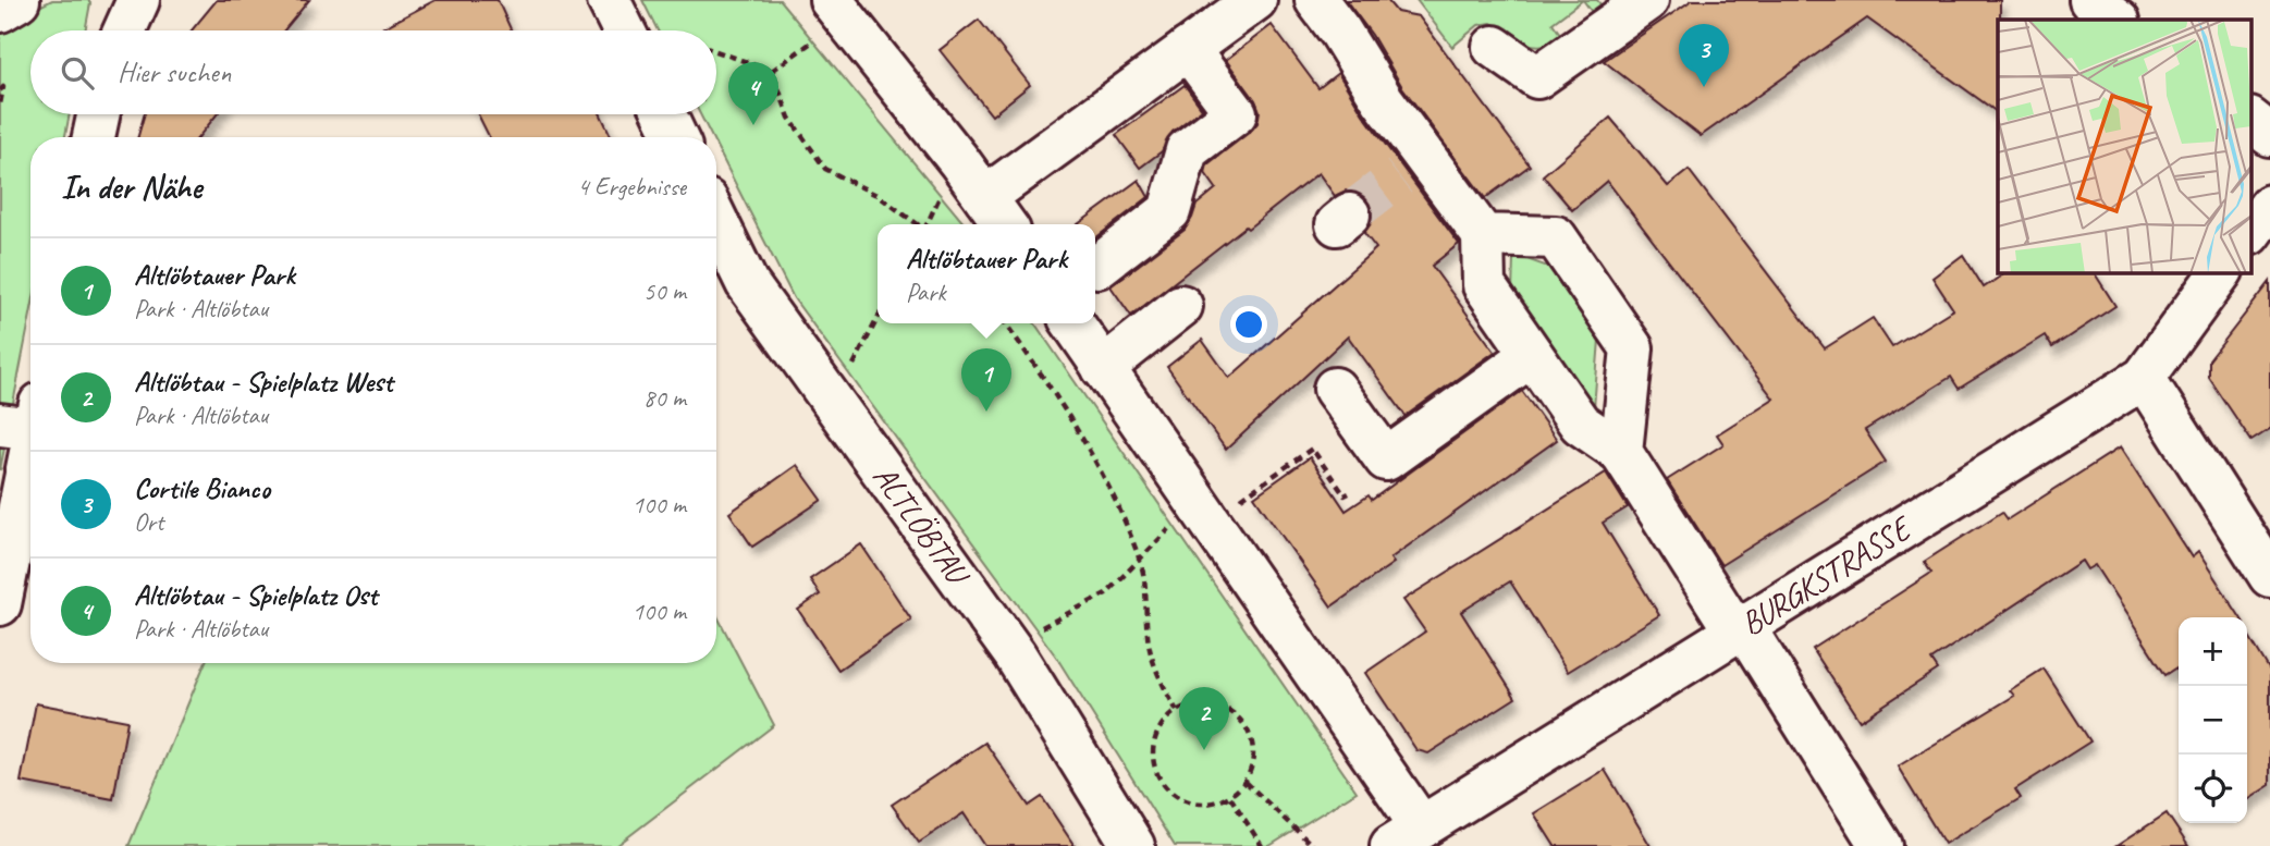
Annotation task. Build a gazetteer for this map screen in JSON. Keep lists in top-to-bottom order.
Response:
{
  "streets": {
    "street": ["ALTLÖBTAU", "BURGKSTRASSE"]
  },
  "page": {
    "pins": [
      "3",
      "4",
      "1",
      "2"
    ],
    "search": "Hier suchen",
    "heading": ["In der Nähe", "4 Ergebnisse"],
    "popup": ["Altlöbtauer Park", "Park"],
    "list": [
      {
        "mark": "1",
        "name": "Altlöbtauer Park",
        "note": "Park · Altlöbtau",
        "value": "50 m"
      },
      {
        "mark": "2",
        "name": "Altlöbtau - Spielplatz West",
        "note": "Park · Altlöbtau",
        "value": "80 m"
      },
      {
        "mark": "3",
        "name": "Cortile Bianco",
        "note": "Ort",
        "value": "100 m"
      },
      {
        "mark": "4",
        "name": "Altlöbtau - Spielplatz Ost",
        "note": "Park · Altlöbtau",
        "value": "100 m"
      }
    ],
    "map_buttons": ["+", "−"]
  }
}
